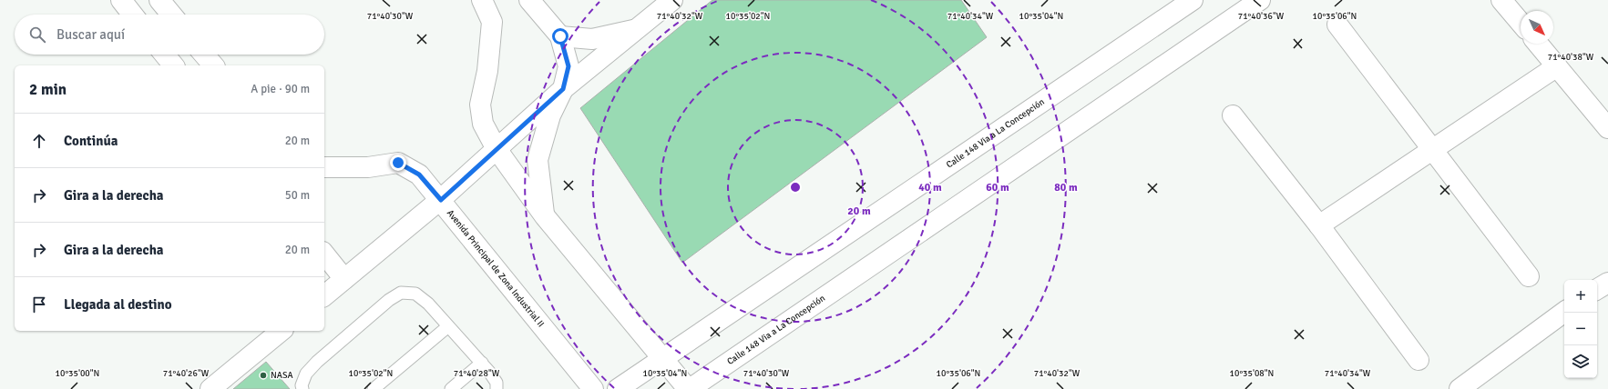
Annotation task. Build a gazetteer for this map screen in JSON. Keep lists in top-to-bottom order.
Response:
{
  "streets": {
    "street": ["Calle 148 Via a La Concepción", "Avenida Principal de Zona Industrial II"]
  },
  "places": ["NASA"],
  "north": "bottom right",
  "page": {
    "search": "Buscar aquí",
    "heading": ["2 min", "A pie · 90 m"],
    "list": [
      ["Continúa", "20 m"],
      ["Gira a la derecha", "50 m"],
      ["Gira a la derecha", "20 m"],
      "Llegada al destino"
    ],
    "map_buttons": ["+", "−"]
  },
  "coordinates": [
    "71°40'30\"W",
    "71°40'32\"W",
    "10°35'02\"N",
    "71°40'34\"W",
    "10°35'04\"N",
    "71°40'36\"W",
    "10°35'06\"N",
    "71°40'38\"W",
    "10°35'00\"N",
    "71°40'26\"W",
    "71°40'28\"W",
    "10°35'08\"N"
  ],
  "rings": [
    "40 m",
    "60 m",
    "80 m",
    "20 m"
  ]
}
